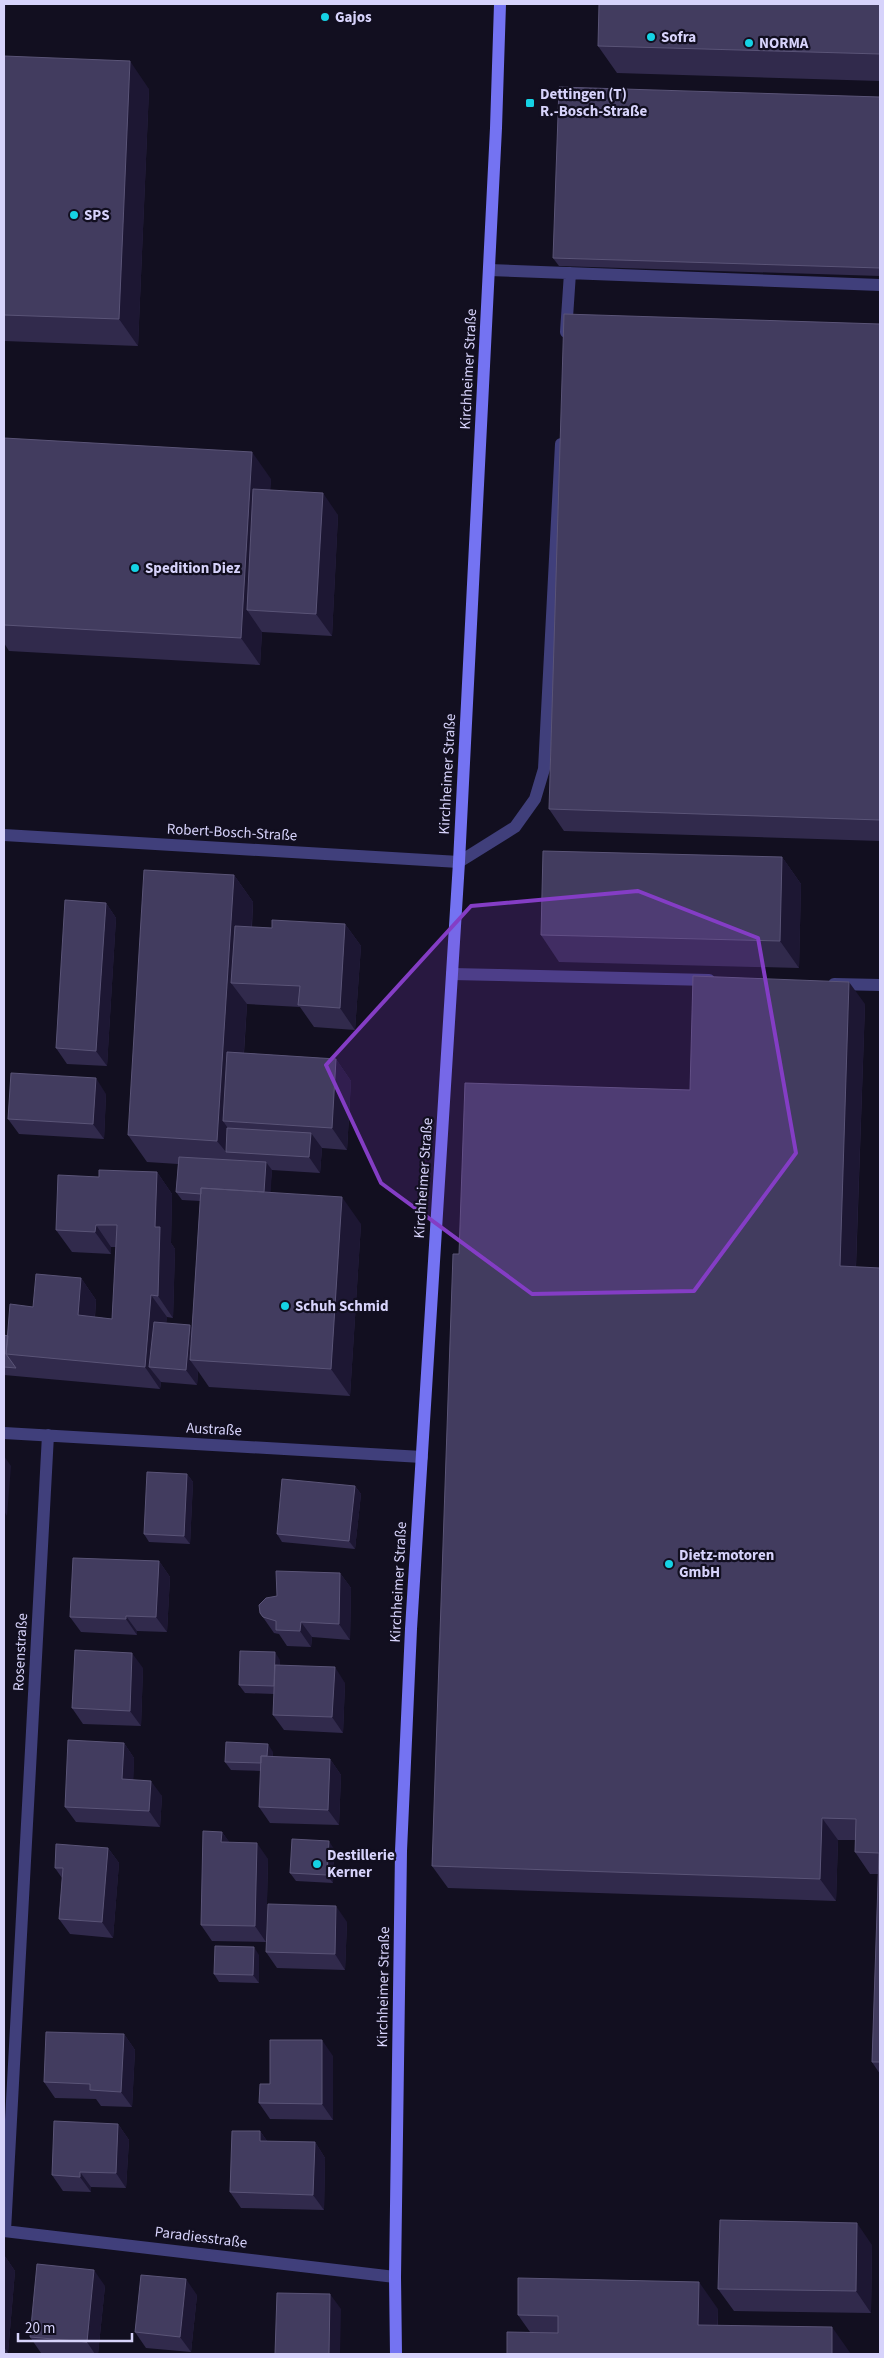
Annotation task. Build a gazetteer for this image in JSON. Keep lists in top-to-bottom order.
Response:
{
  "streets": {
    "street": [
      "Kirchheimer Straße",
      "Robert-Bosch-Straße",
      "Austraße",
      "Rosenstraße",
      "Paradiesstraße"
    ]
  },
  "crossings": [
    ["Kirchheimer Straße", "Robert-Bosch-Straße"],
    ["Kirchheimer Straße", "Austraße"],
    ["Kirchheimer Straße", "Paradiesstraße"],
    ["Austraße", "Rosenstraße"],
    ["Rosenstraße", "Paradiesstraße"]
  ],
  "places": {
    "other": [
      "Gajos",
      "Sofra",
      "NORMA",
      "SPS",
      "Spedition Diez",
      "Schuh Schmid",
      "Dietz‐motoren GmbH",
      "Destillerie Kerner"
    ],
    "transit": ["Dettingen (T) R.-Bosch-Straße"]
  },
  "scale_bar": "20 m"
}
